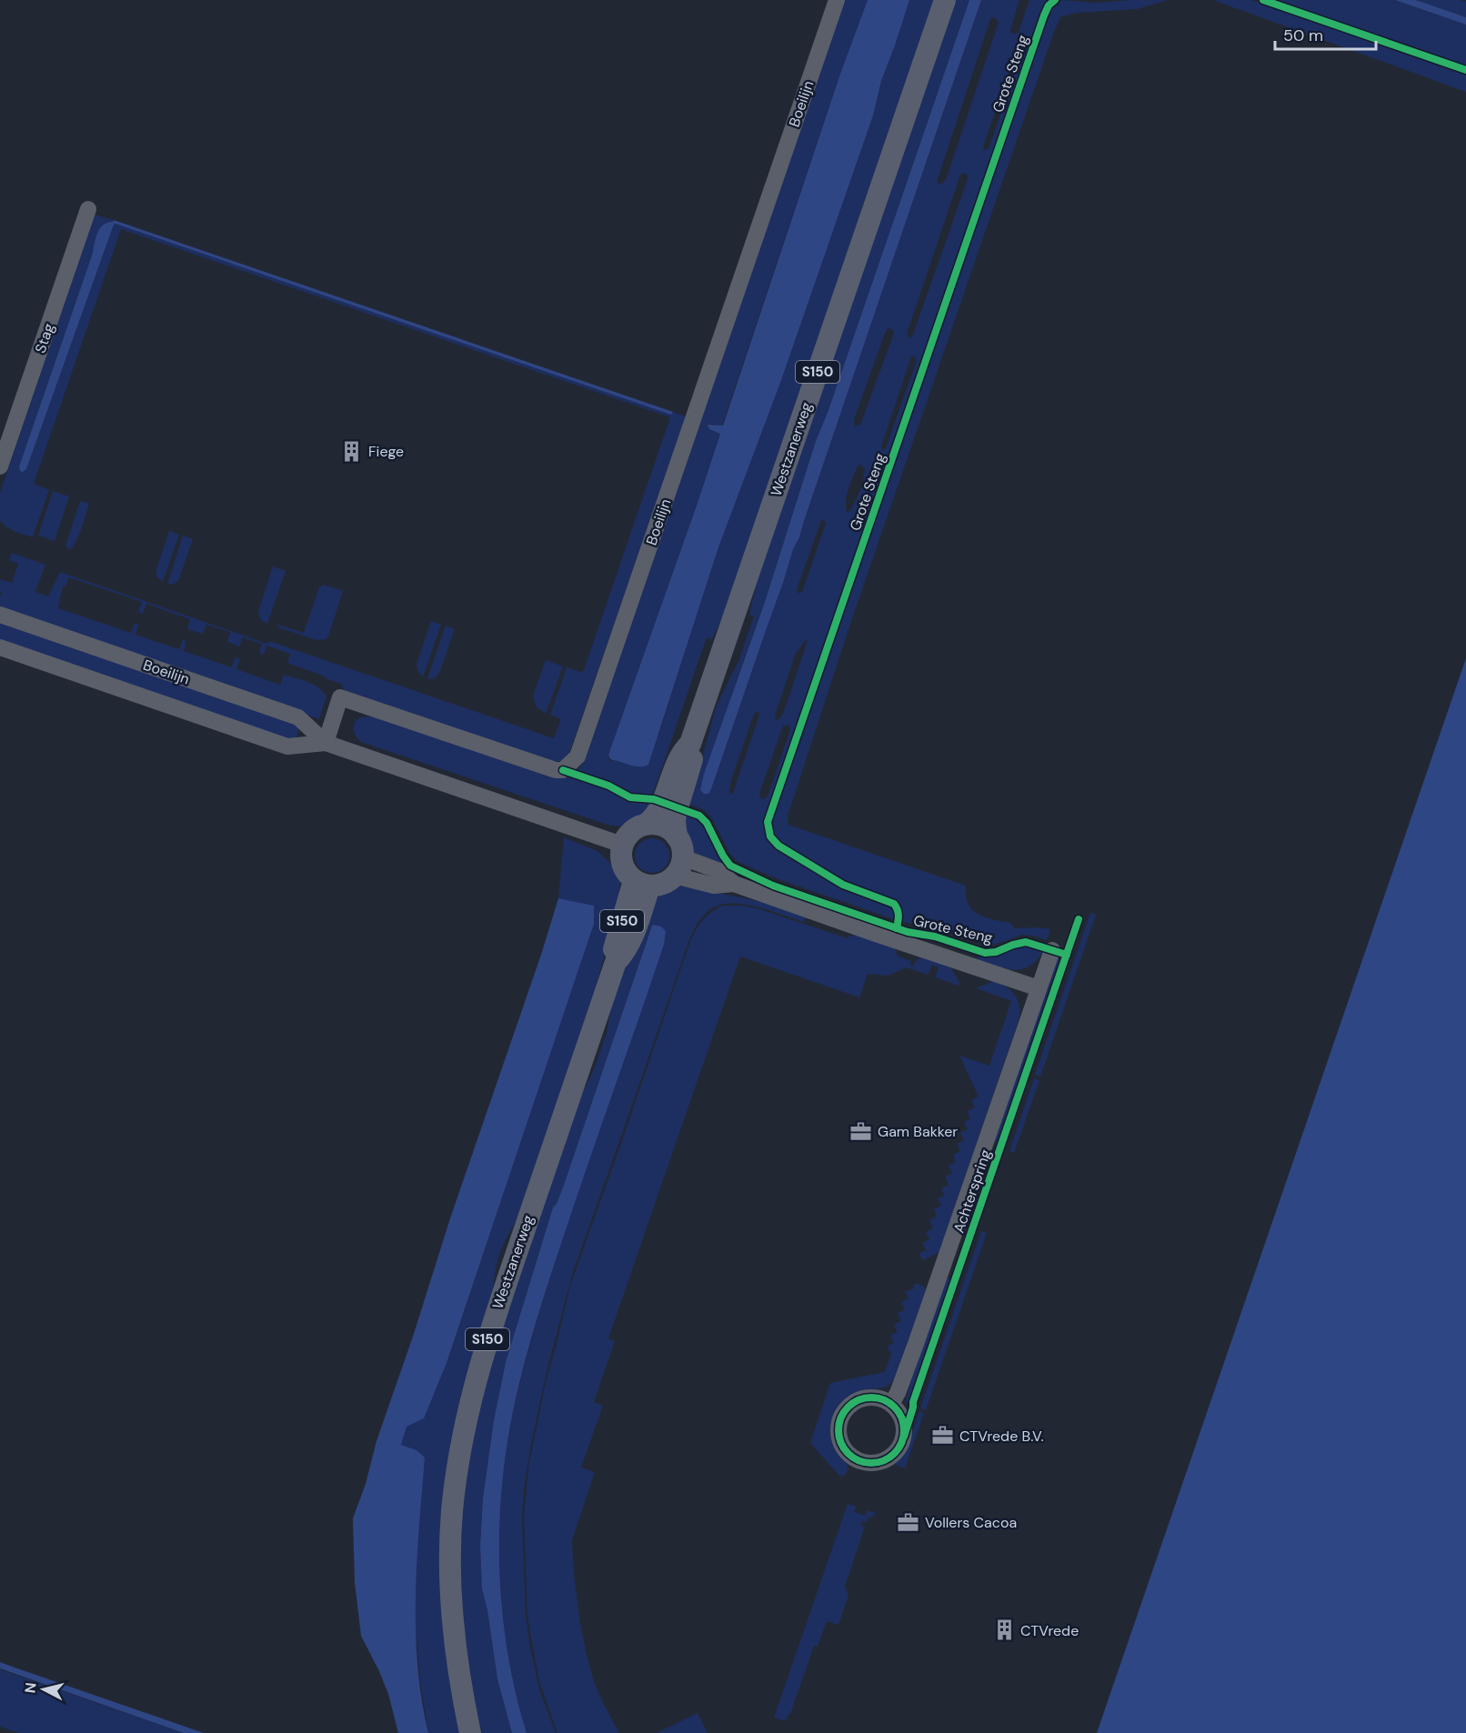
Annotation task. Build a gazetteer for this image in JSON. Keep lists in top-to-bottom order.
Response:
{
  "streets": {
    "main road": ["S150", "Westzanerweg"],
    "street": [
      "Grote Steng",
      "Boeilijn",
      "Stag",
      "Achterspring"
    ]
  },
  "crossings": [
    ["Grote Steng", "Boeilijn"],
    ["Grote Steng", "S150"],
    ["Grote Steng", "Westzanerweg"],
    ["Grote Steng", "Achterspring"],
    ["Boeilijn", "S150"],
    ["Boeilijn", "Westzanerweg"],
    ["S150", "Westzanerweg"]
  ],
  "places": {
    "building": ["Fiege", "CTVrede"],
    "office": ["Gam Bakker", "CTVrede B.V.", "Vollers Cacoa"]
  },
  "scale_bar": "50 m",
  "north": "left"
}
